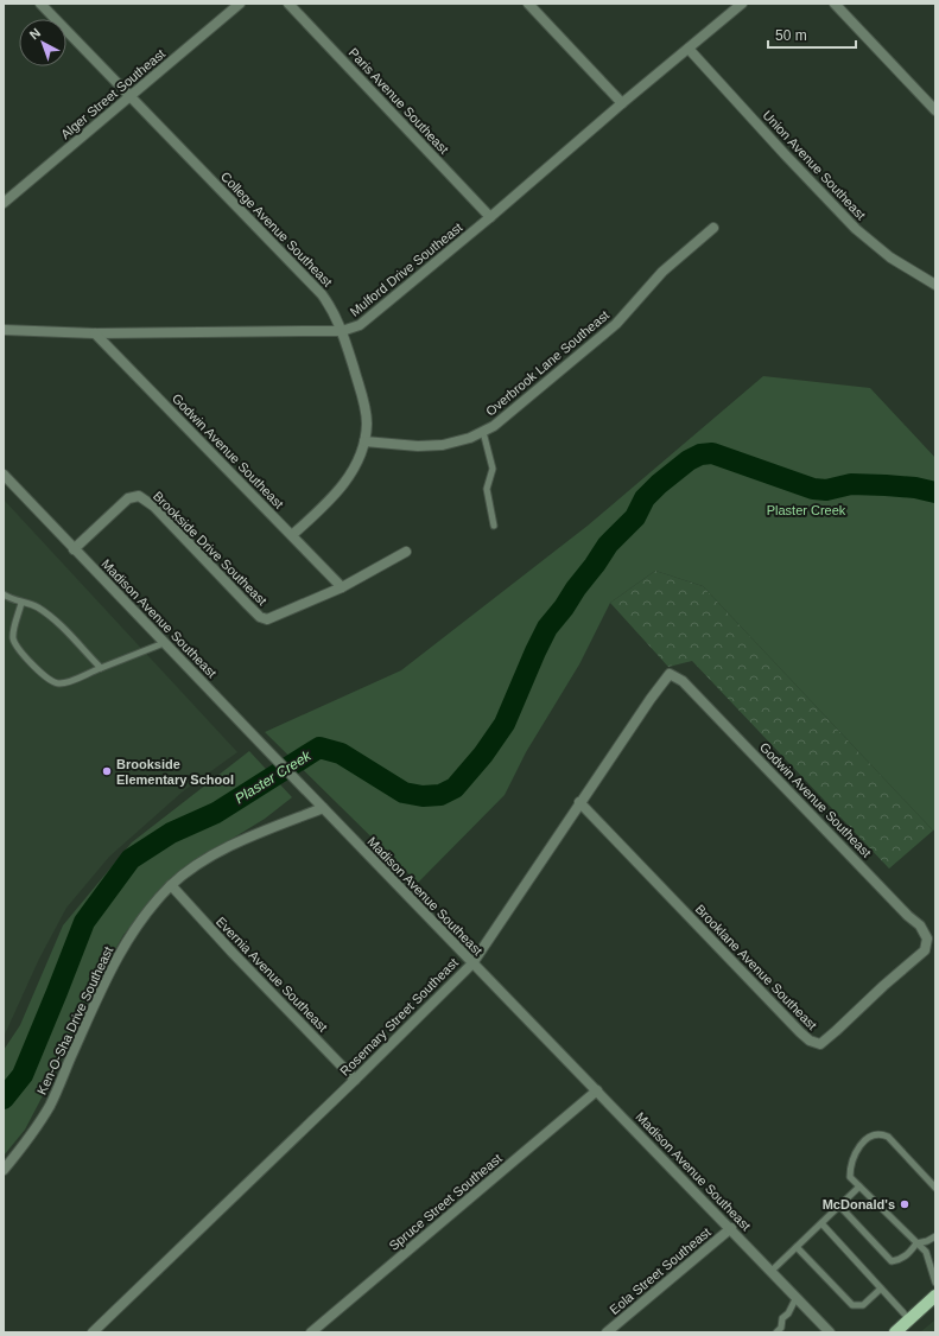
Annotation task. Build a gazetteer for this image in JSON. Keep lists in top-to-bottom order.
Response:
{
  "streets": {
    "street": [
      "Alger Street Southeast",
      "Paris Avenue Southeast",
      "Union Avenue Southeast",
      "College Avenue Southeast",
      "Mulford Drive Southeast",
      "Overbrook Lane Southeast",
      "Godwin Avenue Southeast",
      "Brookside Drive Southeast",
      "Madison Avenue Southeast",
      "Brooklane Avenue Southeast",
      "Evernia Avenue Southeast",
      "Rosemary Street Southeast",
      "Ken-O-Sha Drive Southeast",
      "Spruce Street Southeast",
      "Eola Street Southeast"
    ]
  },
  "crossings": [
    ["Alger Street Southeast", "College Avenue Southeast"],
    ["Paris Avenue Southeast", "Mulford Drive Southeast"],
    ["Union Avenue Southeast", "Mulford Drive Southeast"],
    ["College Avenue Southeast", "Mulford Drive Southeast"],
    ["College Avenue Southeast", "Overbrook Lane Southeast"],
    ["College Avenue Southeast", "Godwin Avenue Southeast"],
    ["Mulford Drive Southeast", "Godwin Avenue Southeast"],
    ["Godwin Avenue Southeast", "Brookside Drive Southeast"],
    ["Godwin Avenue Southeast", "Brooklane Avenue Southeast"],
    ["Godwin Avenue Southeast", "Rosemary Street Southeast"],
    ["Brookside Drive Southeast", "Madison Avenue Southeast"],
    ["Madison Avenue Southeast", "Rosemary Street Southeast"],
    ["Madison Avenue Southeast", "Ken-O-Sha Drive Southeast"],
    ["Madison Avenue Southeast", "Spruce Street Southeast"],
    ["Madison Avenue Southeast", "Eola Street Southeast"],
    ["Brooklane Avenue Southeast", "Rosemary Street Southeast"],
    ["Evernia Avenue Southeast", "Rosemary Street Southeast"],
    ["Evernia Avenue Southeast", "Ken-O-Sha Drive Southeast"]
  ],
  "water": ["Plaster Creek"],
  "parks": ["Plaster Creek"],
  "places": ["Brookside Elementary School", "McDonald's"],
  "scale_bar": "50 m",
  "north": "top left"
}
